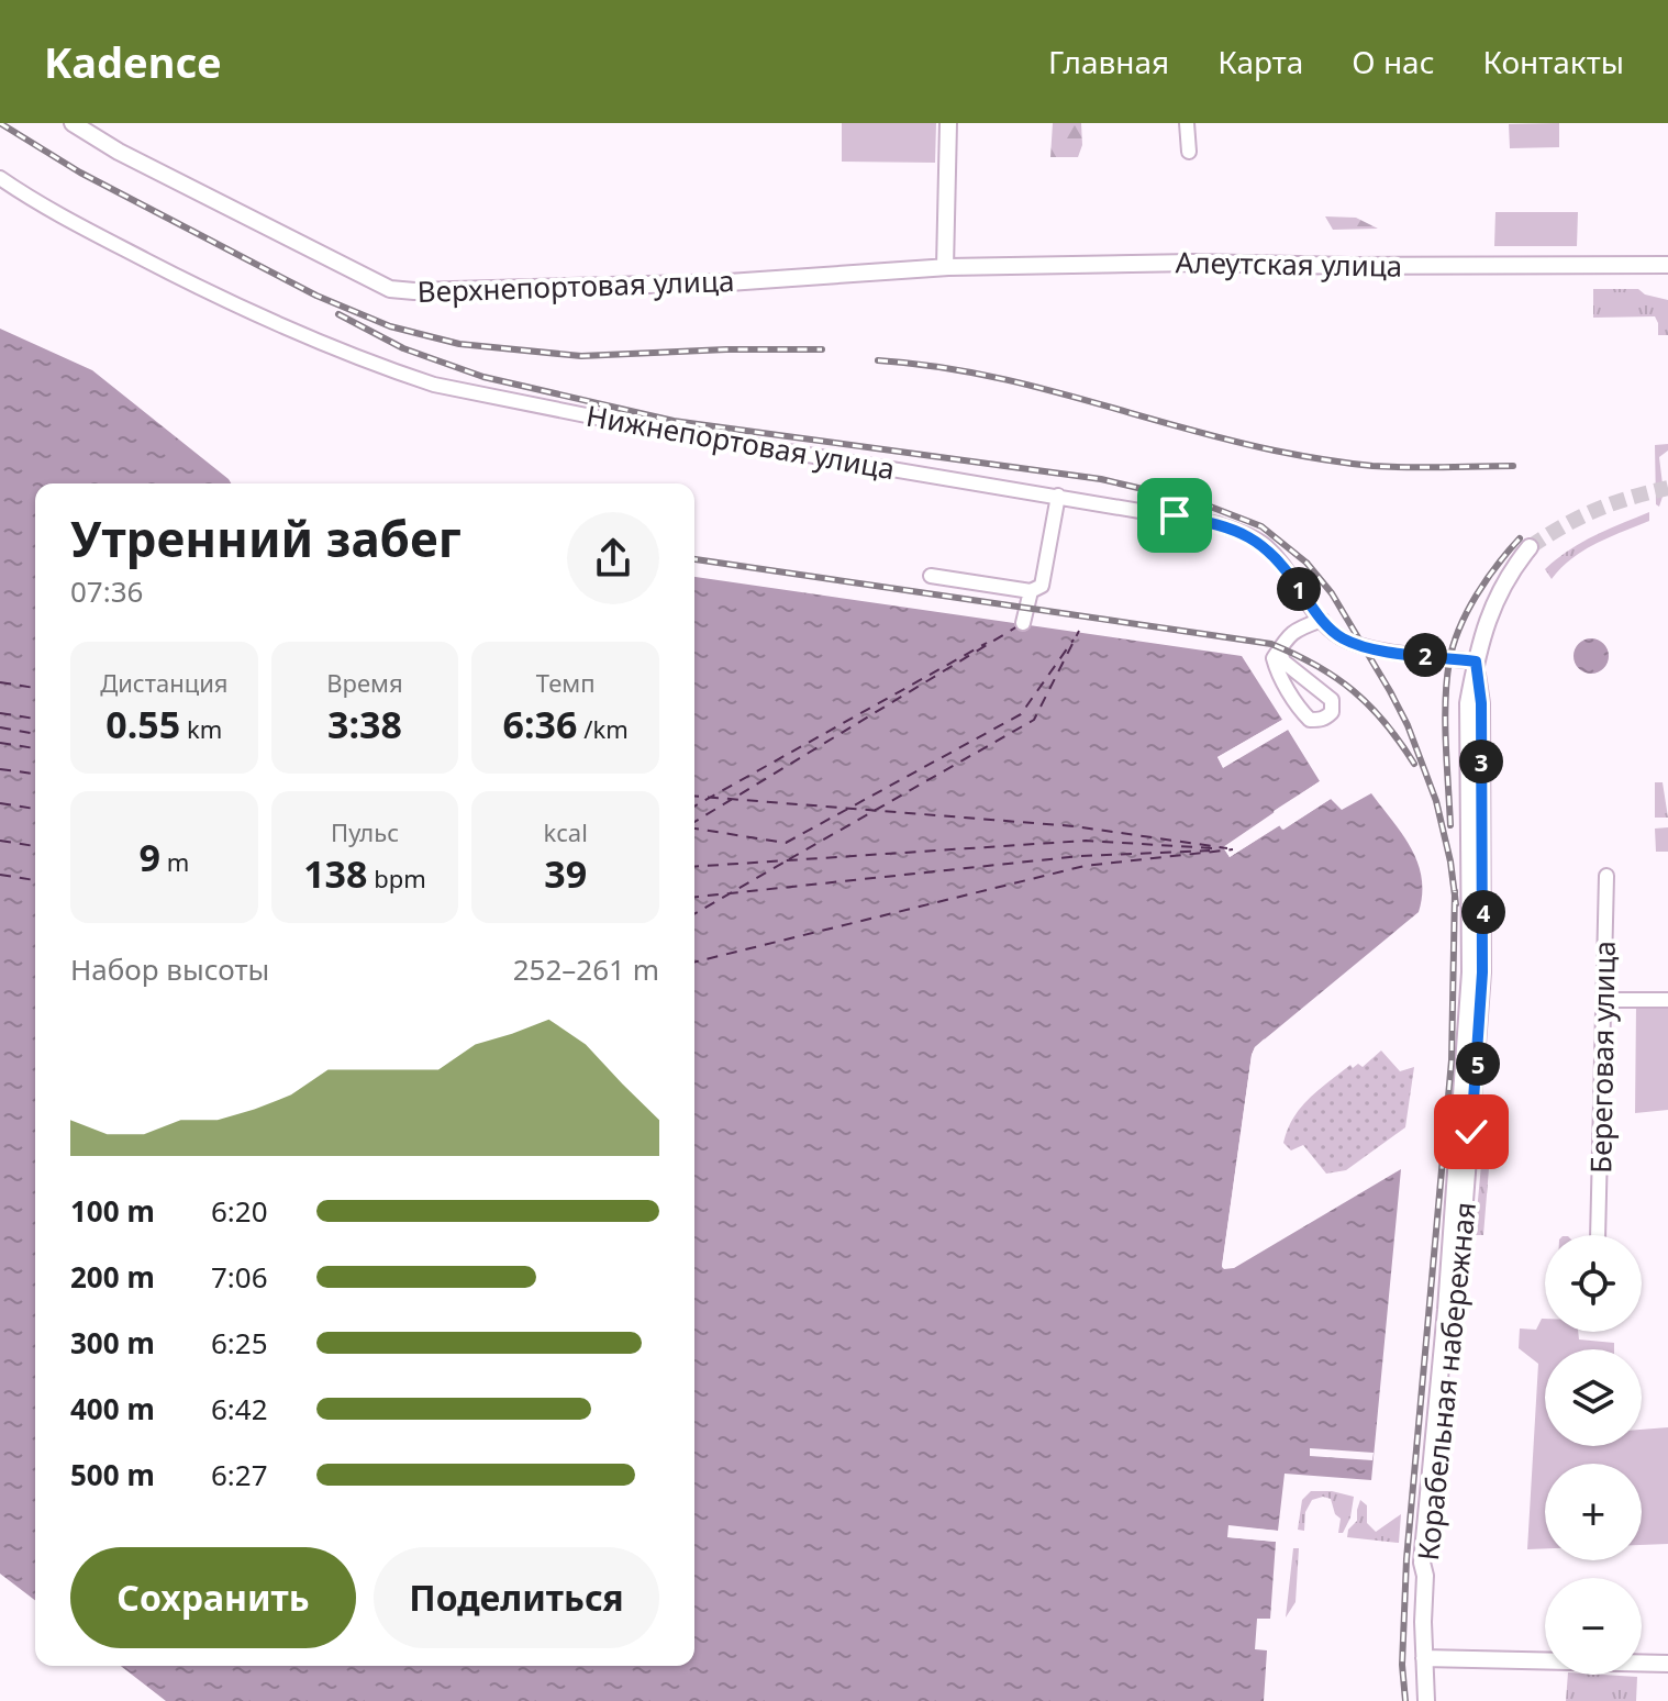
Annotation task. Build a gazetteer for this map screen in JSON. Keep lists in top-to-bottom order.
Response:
{
  "streets": {
    "main road": ["Алеутская улица", "Верхнепортовая улица", "Корабельная набережная"],
    "street": ["Нижнепортовая улица", "Береговая улица"]
  },
  "crossings": [
    ["Алеутская улица", "Верхнепортовая улица"],
    ["Нижнепортовая улица", "Корабельная набережная"]
  ],
  "page": {
    "header": "Kadence",
    "nav": [
      "Главная",
      "Карта",
      "О нас",
      "Контакты"
    ],
    "heading": ["Утренний забег", "07:36"],
    "pins": [
      "1",
      "2",
      "3",
      "4",
      "5"
    ],
    "stats": [
      ["Дистанция", "0.55 km"],
      ["Время", "3:38"],
      ["Темп", "6:36 /km"],
      ["9 m"],
      ["Пульс", "138 bpm"],
      ["kcal", "39"]
    ],
    "chart": ["Набор высоты", "252–261 m"],
    "list": [
      {
        "name": "100 m",
        "note": "6:20"
      },
      {
        "name": "200 m",
        "note": "7:06"
      },
      {
        "name": "300 m",
        "note": "6:25"
      },
      {
        "name": "400 m",
        "note": "6:42"
      },
      {
        "name": "500 m",
        "note": "6:27"
      }
    ],
    "map_buttons": ["+", "−"],
    "buttons": ["Сохранить", "Поделиться"]
  }
}
